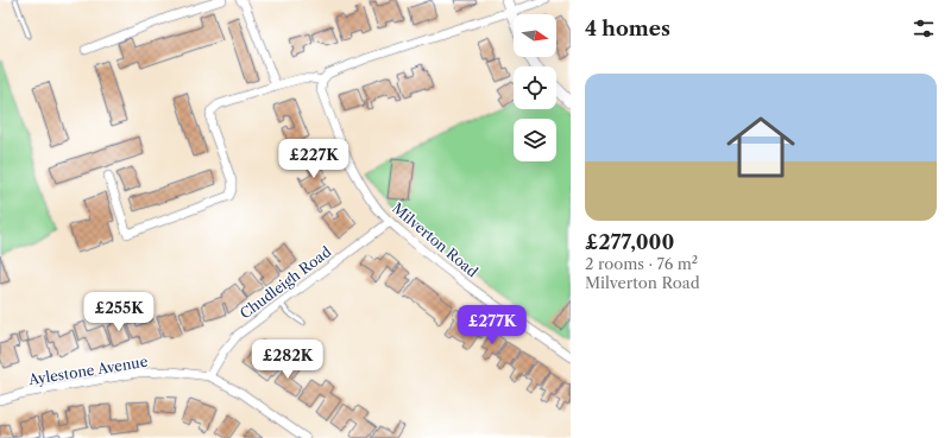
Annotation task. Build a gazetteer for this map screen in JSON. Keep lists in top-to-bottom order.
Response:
{
  "streets": {
    "street": ["Milverton Road", "Chudleigh Road", "Aylestone Avenue"]
  },
  "crossings": [
    ["Milverton Road", "Chudleigh Road"],
    ["Chudleigh Road", "Aylestone Avenue"]
  ],
  "north": "right",
  "page": {
    "heading": "4 homes",
    "list": [
      {
        "name": "£277,000",
        "note": "2 rooms · 76 m² · Milverton Road"
      }
    ],
    "price": [
      "£227K",
      "£255K",
      "£277K",
      "£282K"
    ]
  }
}
